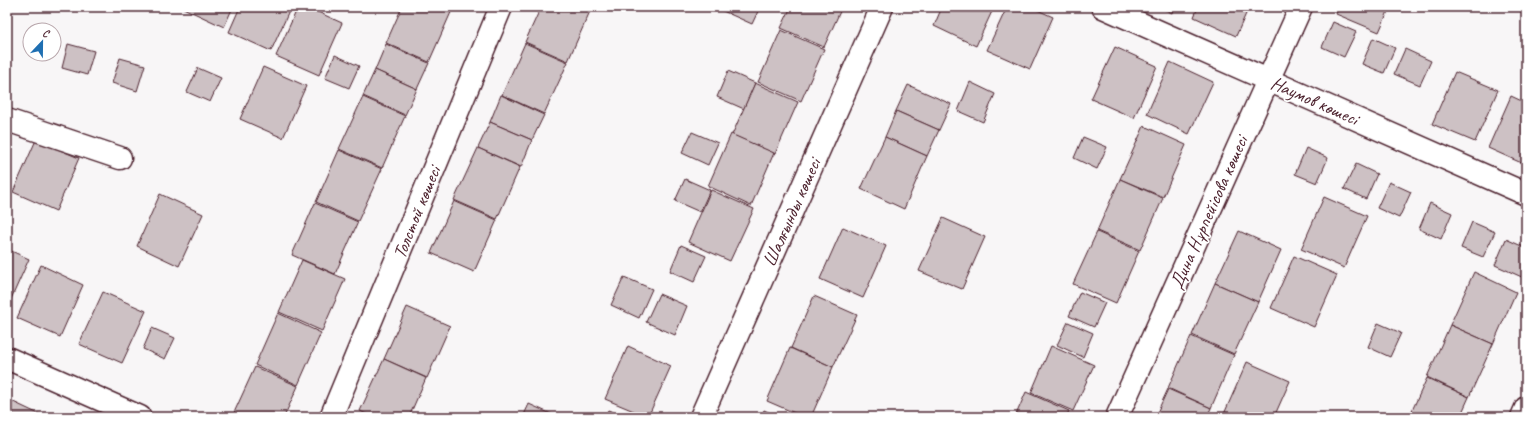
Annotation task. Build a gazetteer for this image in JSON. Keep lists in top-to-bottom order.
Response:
{
  "streets": {
    "street": [
      "Наумов көшесі",
      "Толстой көшесі",
      "Шалғынды көшесі",
      "Дина Нұрпейісова көшесі"
    ]
  },
  "crossings": [
    ["Наумов көшесі", "Дина Нұрпейісова көшесі"]
  ],
  "north": "top"
}
